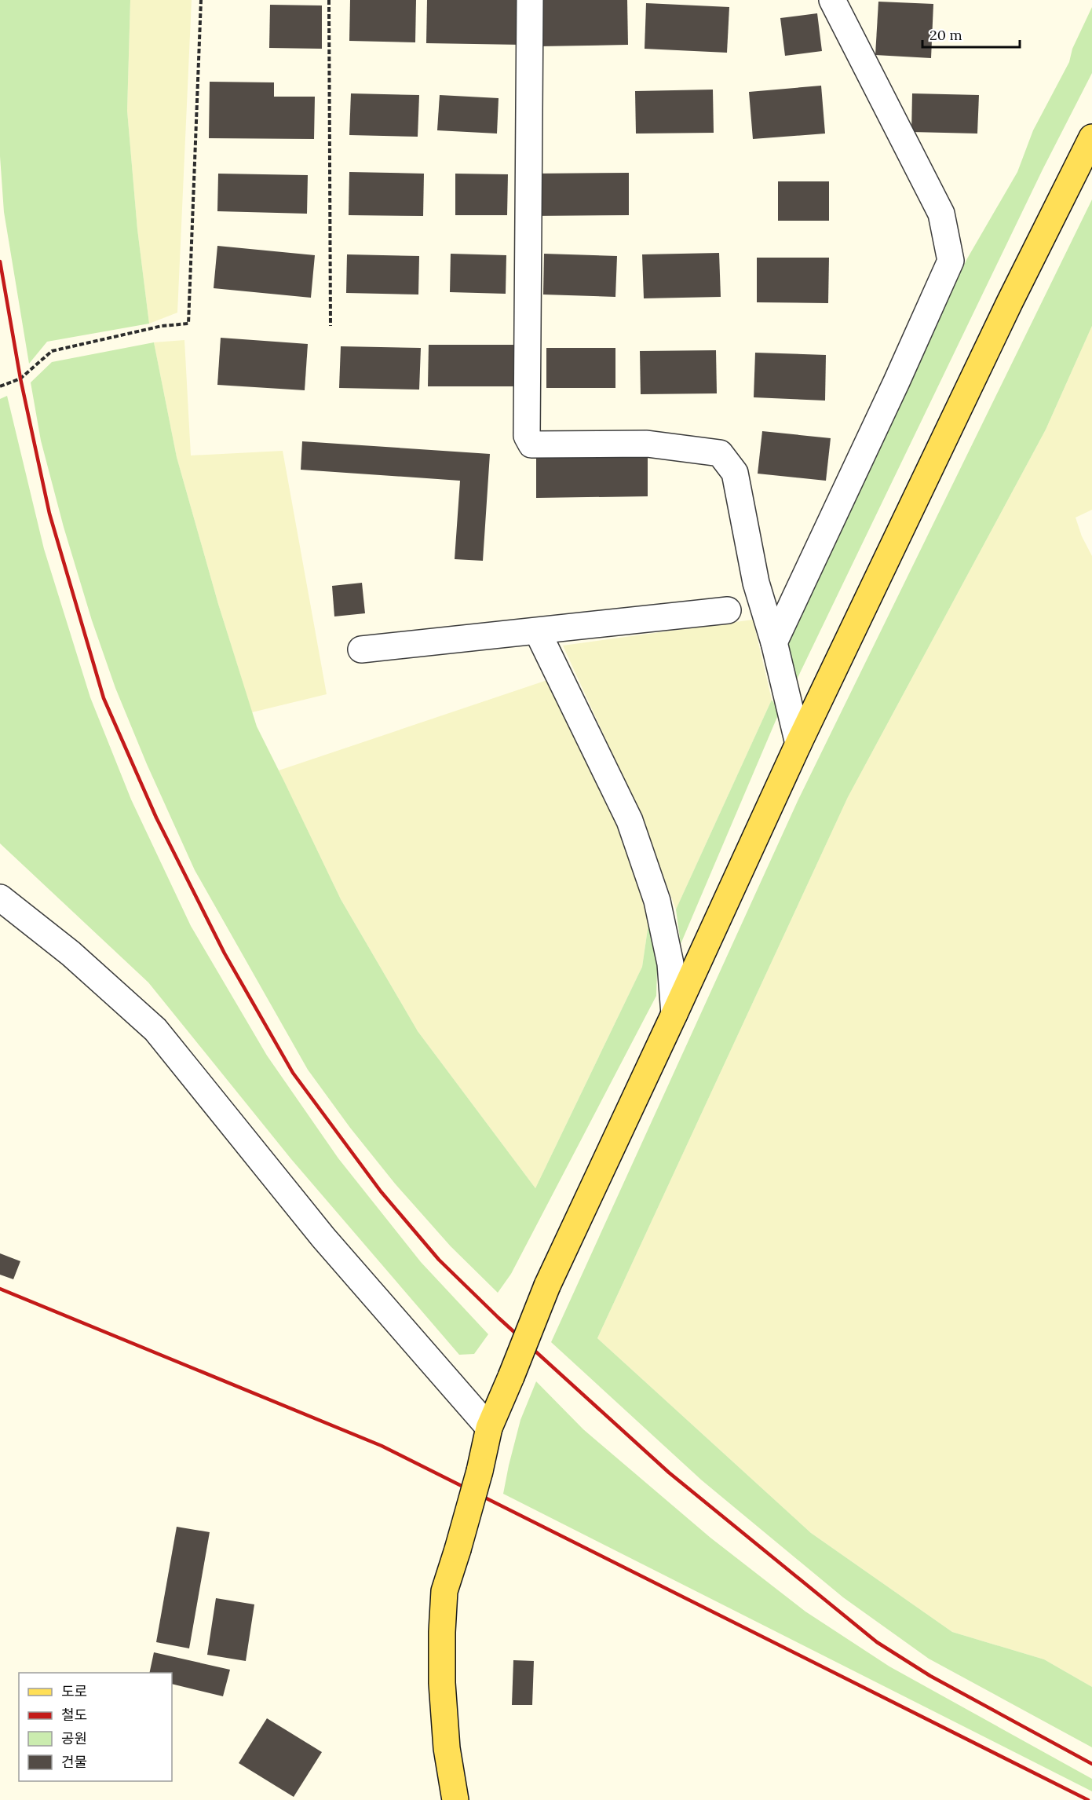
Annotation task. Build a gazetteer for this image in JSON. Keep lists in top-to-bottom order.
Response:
{
  "legend": [
    "도로",
    "철도",
    "공원",
    "건물"
  ],
  "scale_bar": "20 m"
}
